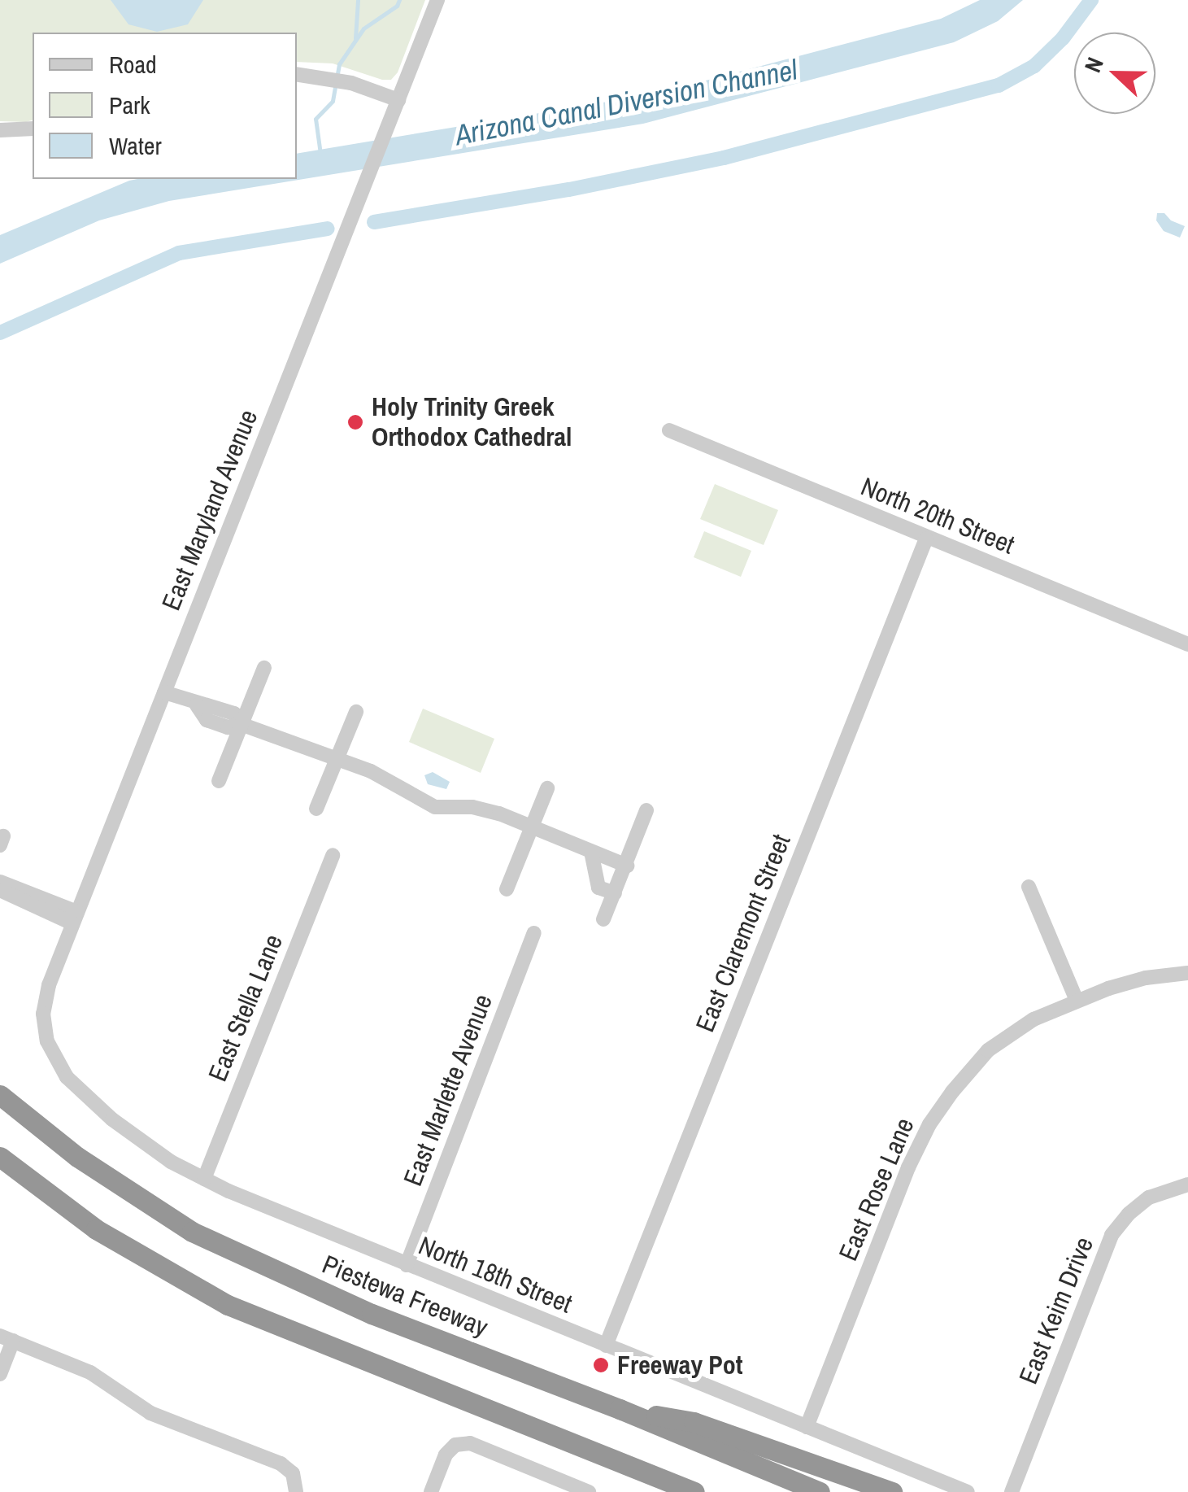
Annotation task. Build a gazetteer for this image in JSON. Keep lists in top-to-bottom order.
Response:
{
  "streets": {
    "highway": ["Piestewa Freeway"],
    "street": [
      "East Maryland Avenue",
      "North 20th Street",
      "East Claremont Street",
      "East Stella Lane",
      "East Marlette Avenue",
      "East Rose Lane",
      "North 18th Street",
      "East Keim Drive"
    ]
  },
  "crossings": [
    ["East Maryland Avenue", "North 18th Street"],
    ["North 20th Street", "East Claremont Street"],
    ["East Claremont Street", "North 18th Street"],
    ["East Stella Lane", "North 18th Street"],
    ["East Marlette Avenue", "North 18th Street"],
    ["East Rose Lane", "North 18th Street"]
  ],
  "water": ["Arizona Canal Diversion Channel"],
  "places": ["Holy Trinity Greek Orthodox Cathedral", "Freeway Pot"],
  "legend": ["Road", "Park", "Water"],
  "north": "left"
}
